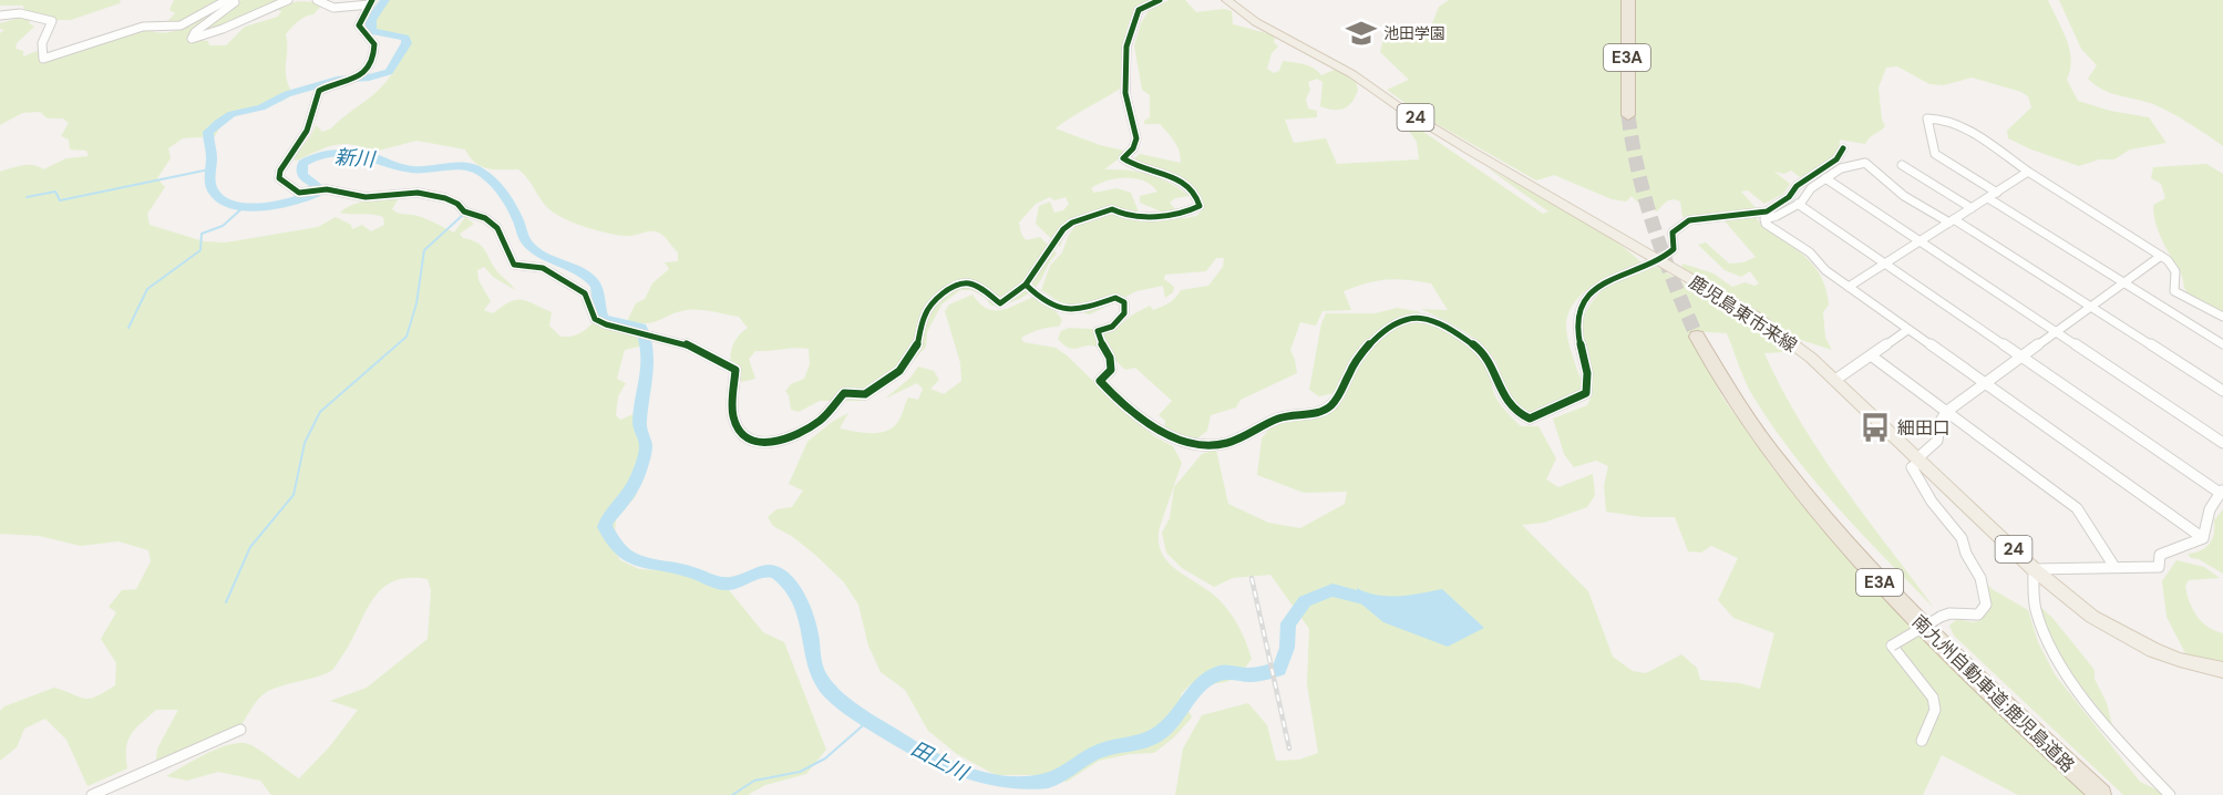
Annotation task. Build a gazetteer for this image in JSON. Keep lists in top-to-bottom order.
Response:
{
  "streets": {
    "highway": ["E3A", "南九州自動車道;鹿児島道路"],
    "main road": ["24", "鹿児島東市来線"]
  },
  "water": ["新川", "田上川"],
  "places": {
    "school or university": ["池田学園"],
    "bus stop": ["細田口"]
  }
}
